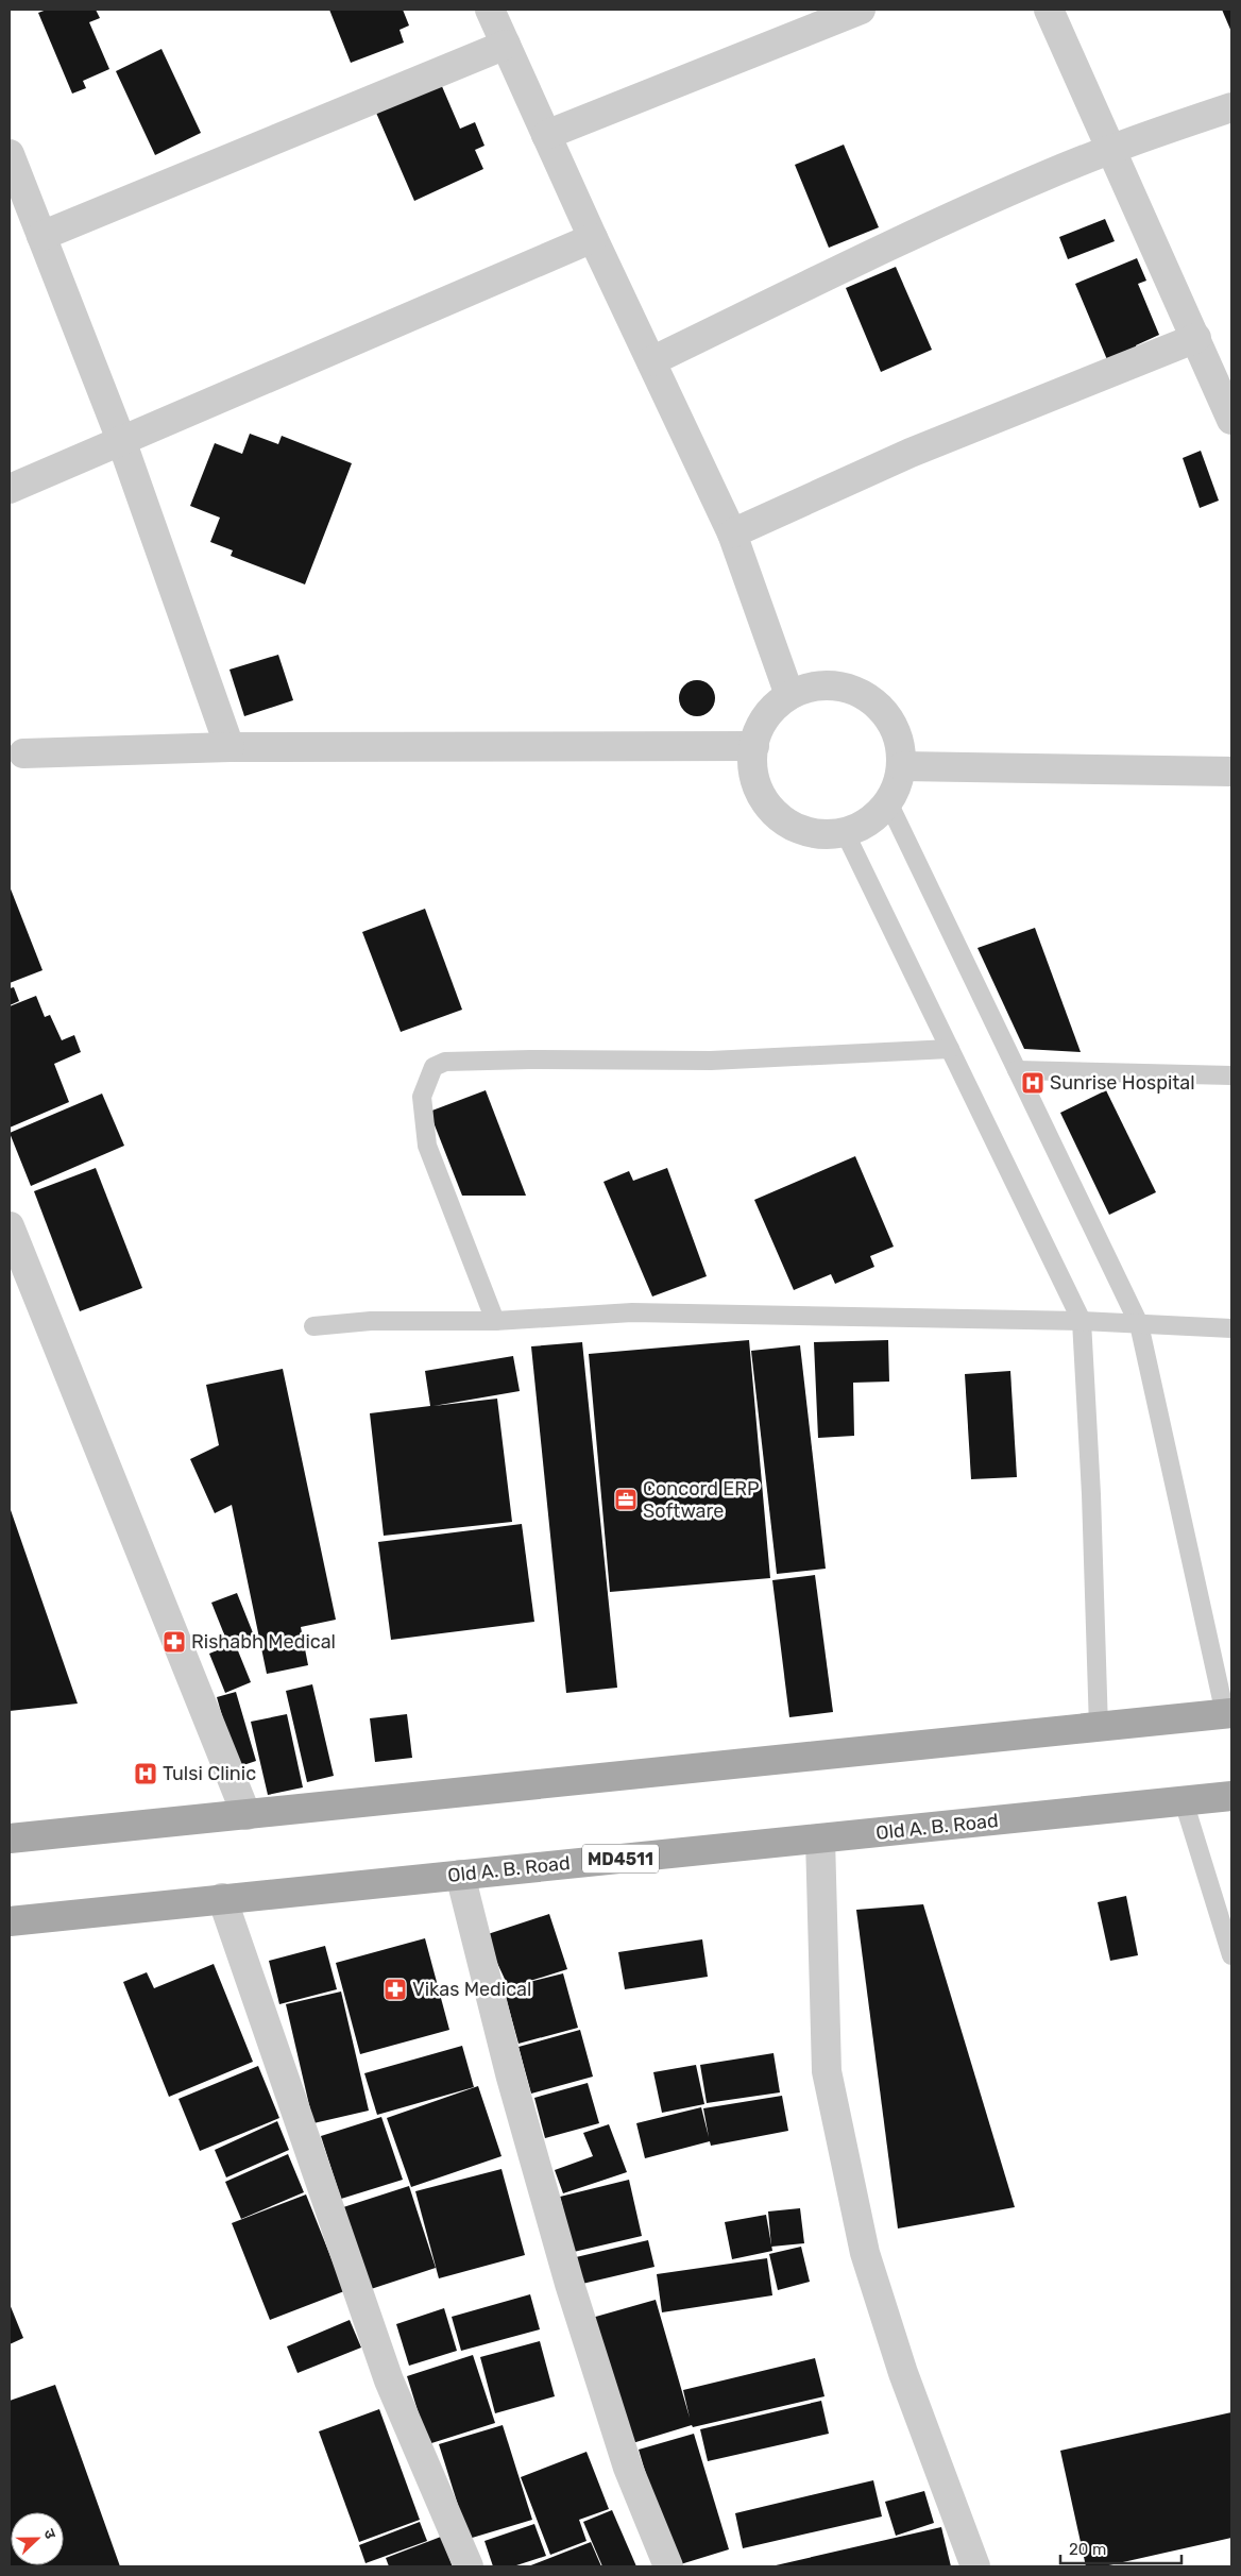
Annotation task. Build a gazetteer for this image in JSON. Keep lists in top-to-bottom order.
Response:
{
  "streets": {
    "main road": ["Old A. B. Road", "MD4511"]
  },
  "places": {
    "hospital": ["Sunrise Hospital", "Tulsi Clinic"],
    "office": ["Concord ERP Software"],
    "pharmacy": ["Rishabh Medical", "Vikas Medical"]
  },
  "scale_bar": "20 m",
  "north": "right"
}
